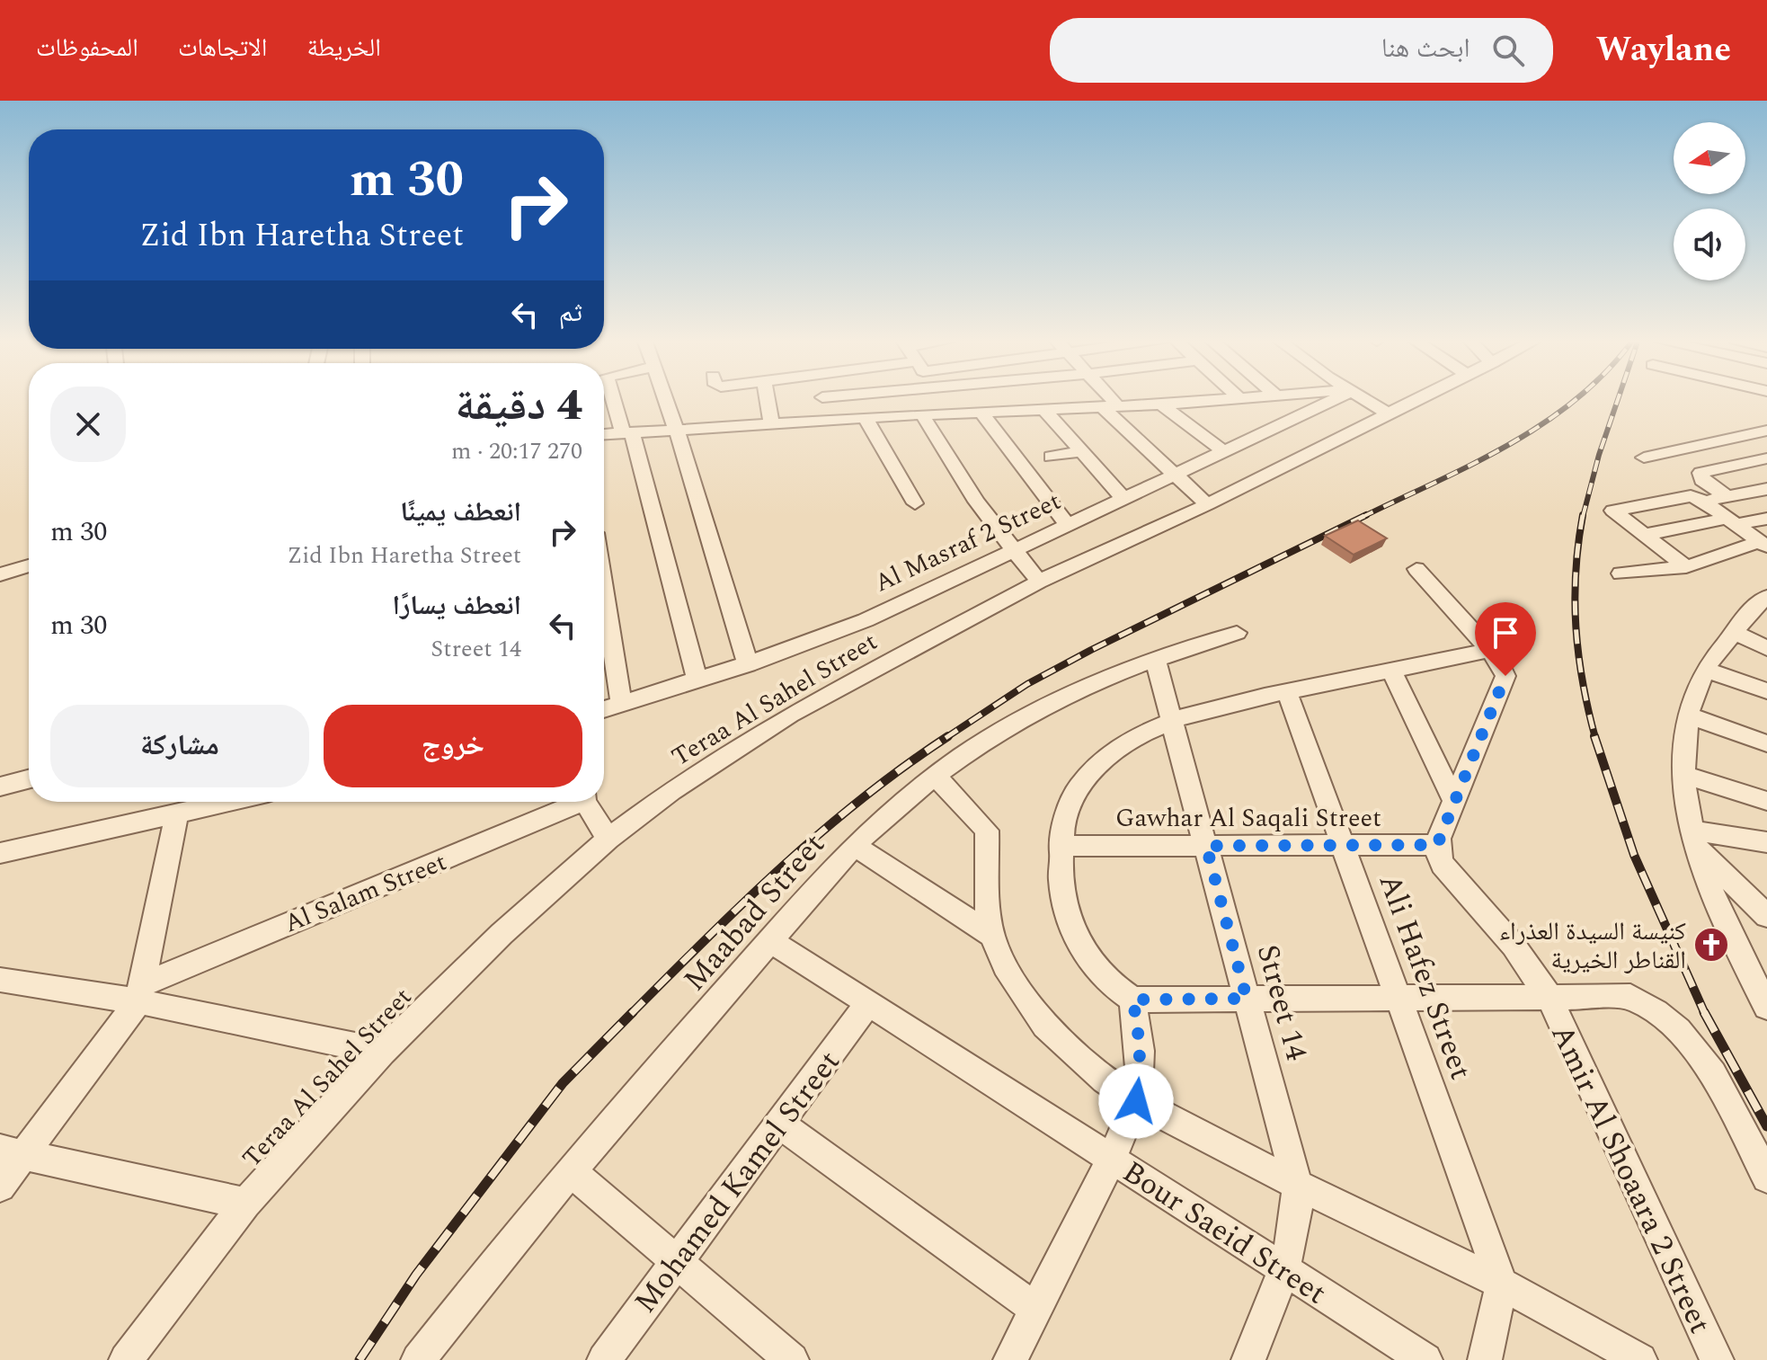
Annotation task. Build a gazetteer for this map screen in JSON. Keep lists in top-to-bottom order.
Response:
{
  "streets": {
    "street": [
      "Al Masraf 2 Street",
      "Teraa Al Sahel Street",
      "Gawhar Al Saqali Street",
      "Al Salam Street",
      "Maabad Street",
      "Ali Hafez Street",
      "Street 14",
      "Amir Al Shoaara 2 Street",
      "Mohamed Kamel Street",
      "Bour Saeid Street"
    ]
  },
  "crossings": [
    ["Gawhar Al Saqali Street", "Ali Hafez Street"],
    ["Gawhar Al Saqali Street", "Street 14"],
    ["Gawhar Al Saqali Street", "Amir Al Shoaara 2 Street"],
    ["Maabad Street", "Street 14"],
    ["Maabad Street", "Bour Saeid Street"],
    ["Street 14", "Bour Saeid Street"],
    ["Mohamed Kamel Street", "Bour Saeid Street"]
  ],
  "places": {
    "church": ["كنيسة السيدة العذراء القناطر الخيرية"]
  },
  "north": "left",
  "page": {
    "header": "Waylane",
    "search": "ابحث هنا",
    "nav": ["الخريطة", "الاتجاهات", "المحفوظات"],
    "turn": ["30 m", "Zid Ibn Haretha Street"],
    "then": "ثم",
    "heading": ["4 دقيقة", "270 m · 20:17"],
    "list": [
      {
        "name": "انعطف يمينًا",
        "note": "Zid Ibn Haretha Street",
        "value": "30 m"
      },
      {
        "name": "انعطف يسارًا",
        "note": "Street 14",
        "value": "30 m"
      }
    ],
    "buttons": ["خروج", "مشاركة"]
  }
}
